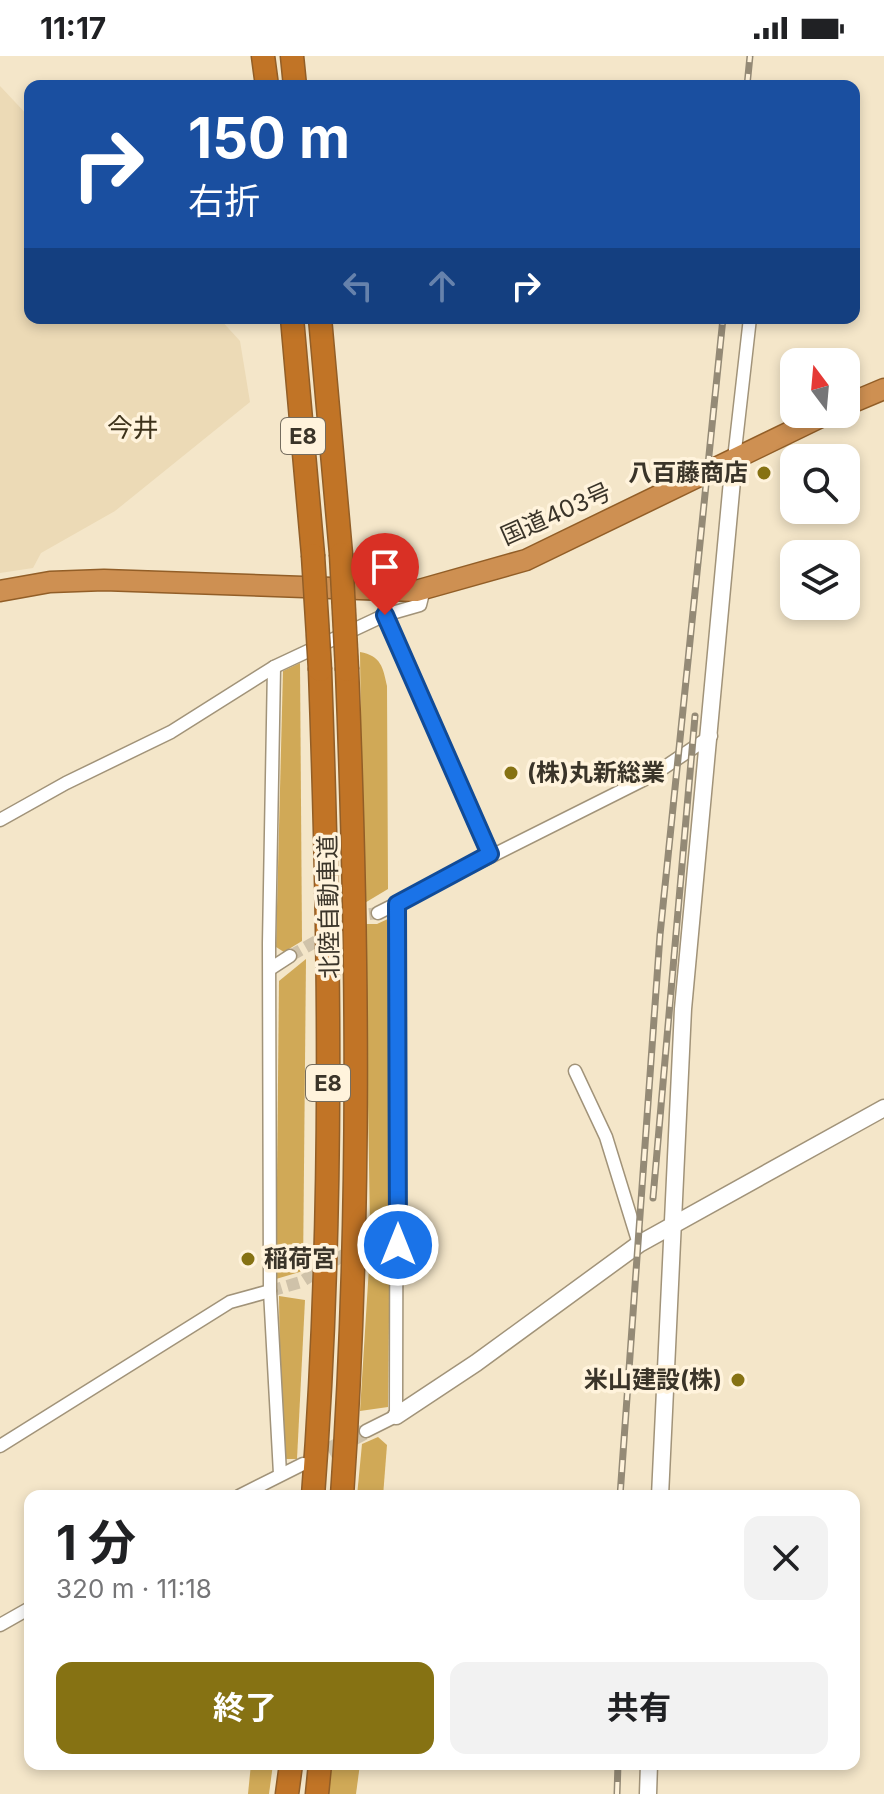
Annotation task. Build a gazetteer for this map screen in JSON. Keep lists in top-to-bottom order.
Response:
{
  "streets": {
    "highway": ["E8", "国道403号", "北陸自動車道"]
  },
  "districts": ["今井"],
  "places": [
    "八百藤商店",
    "(株)丸新総業",
    "稲荷宮",
    "米山建設(株)"
  ],
  "north": "top",
  "page": {
    "status": "11:17",
    "turn": ["150 m", "右折"],
    "heading": ["1 分", "320 m · 11:18"],
    "buttons": ["終了", "共有"]
  }
}
